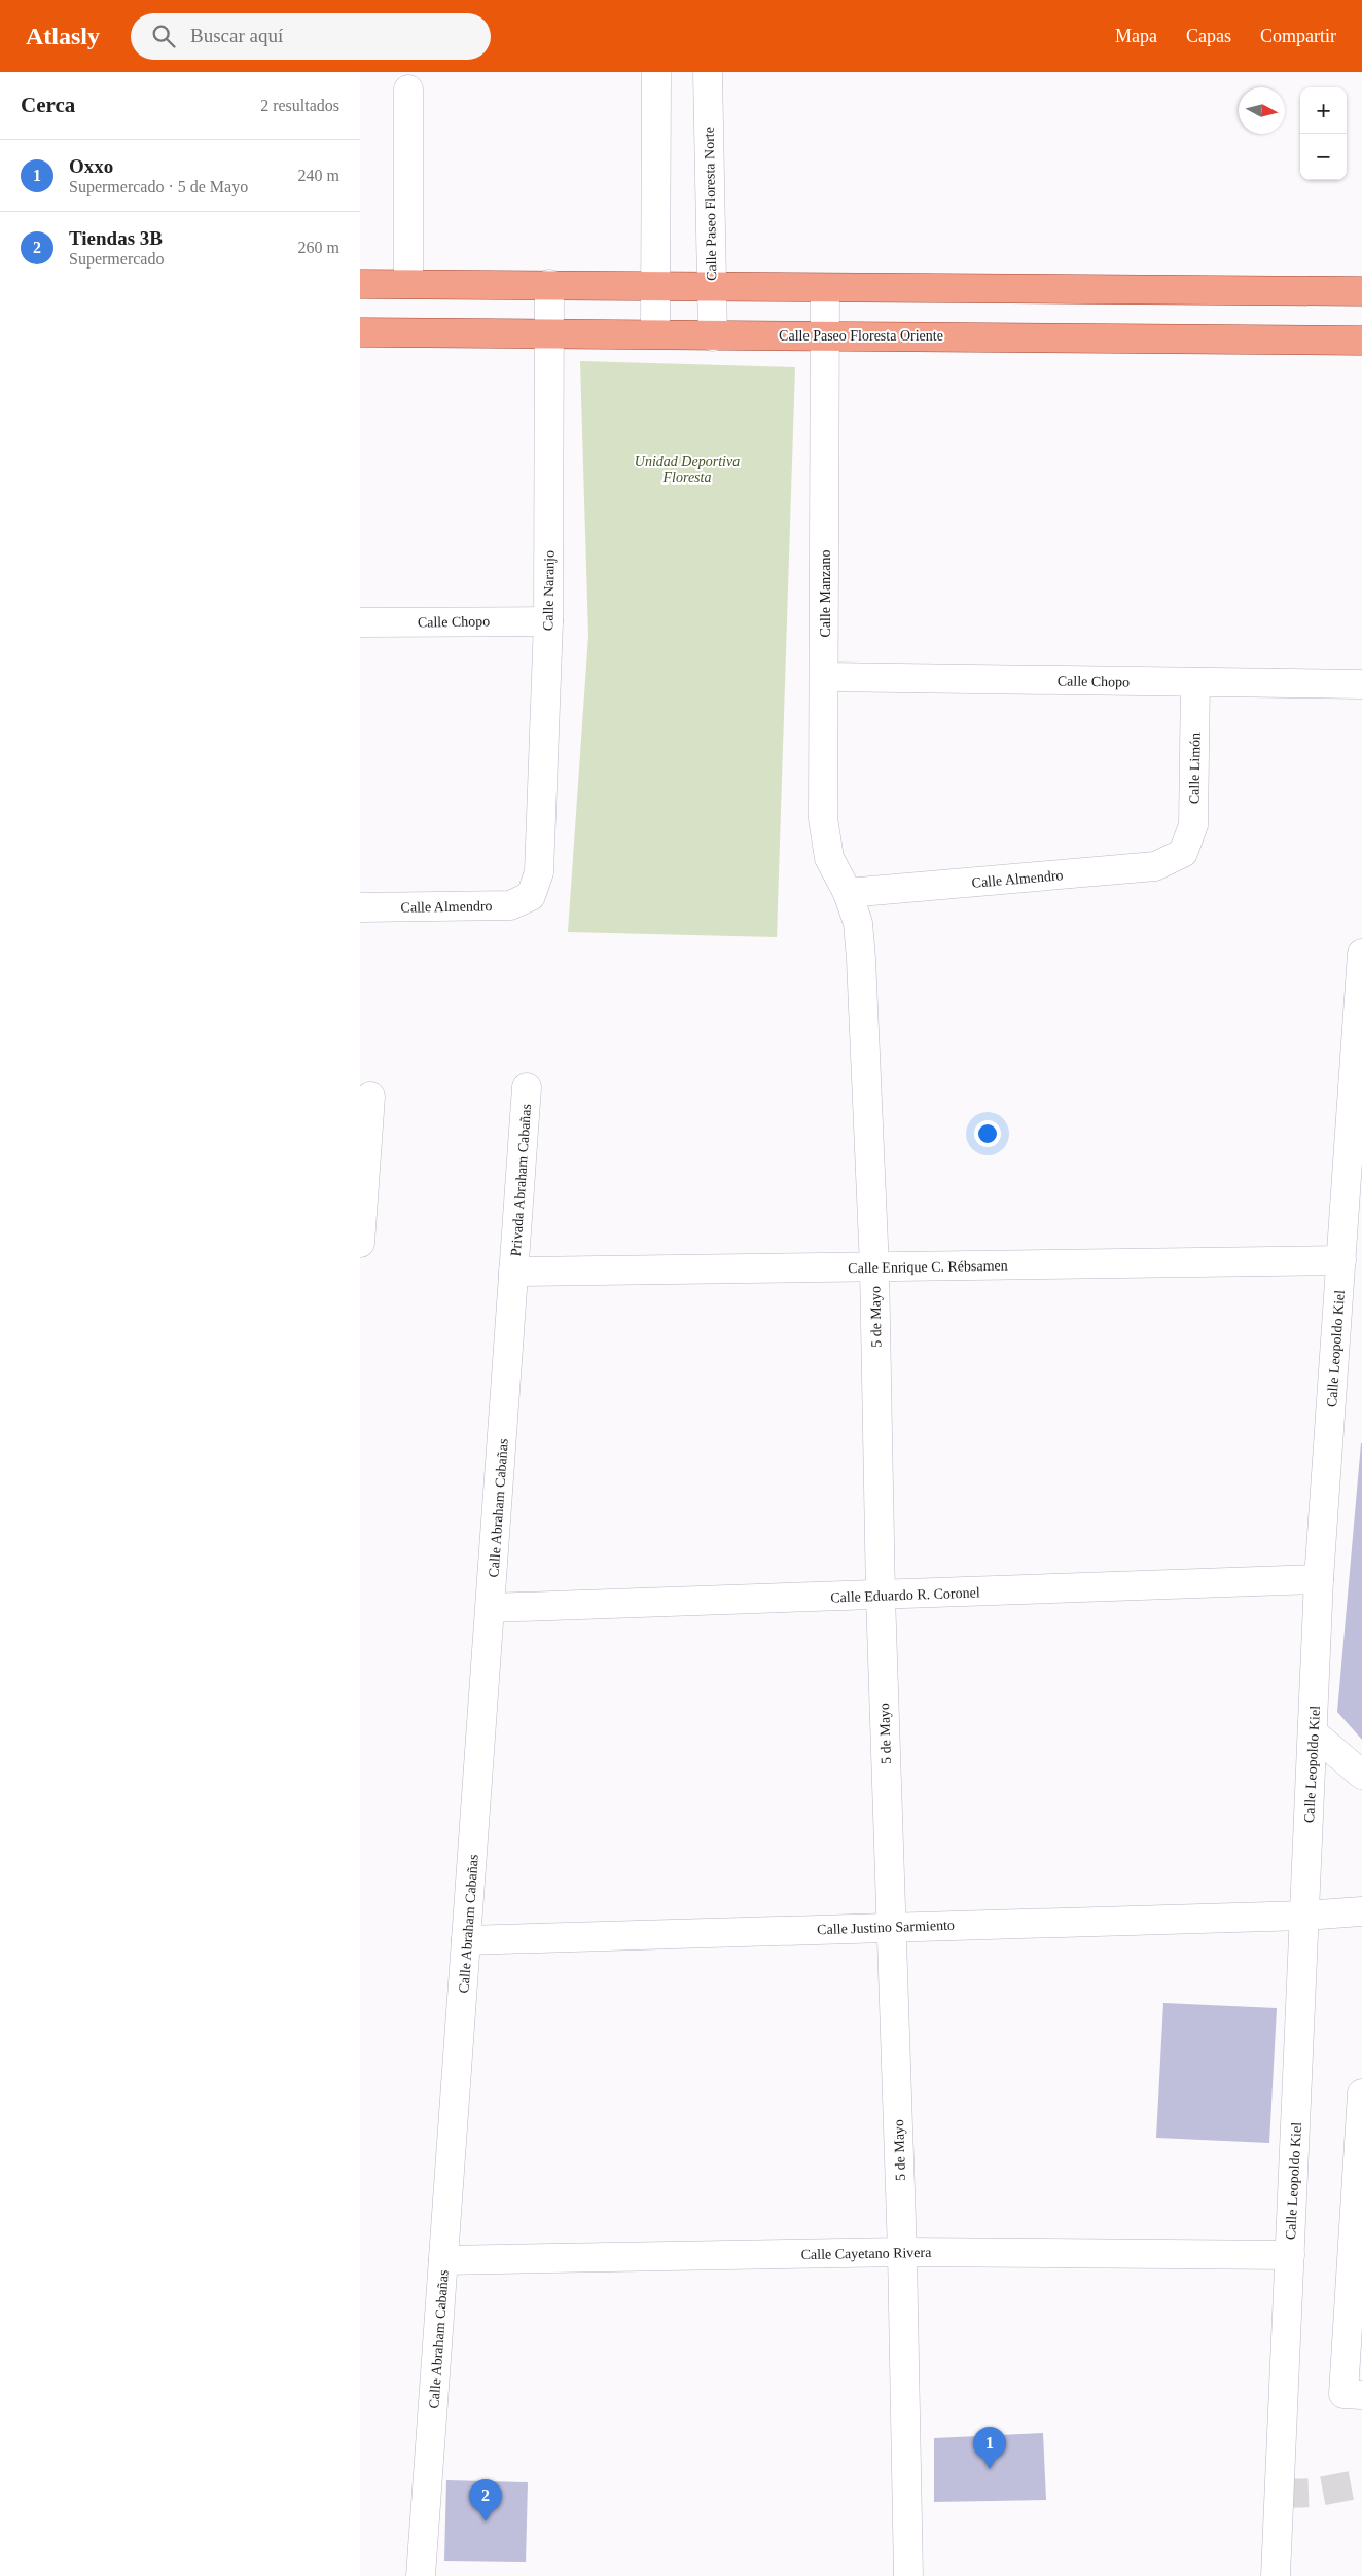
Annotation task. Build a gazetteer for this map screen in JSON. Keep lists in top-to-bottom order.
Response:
{
  "streets": {
    "main road": ["Calle Paseo Floresta Oriente"],
    "street": [
      "Calle Paseo Floresta Norte",
      "Calle Naranjo",
      "Calle Manzano",
      "Calle Chopo",
      "Calle Limón",
      "Calle Almendro",
      "Privada Abraham Cabañas",
      "Calle Enrique C. Rébsamen",
      "5 de Mayo",
      "Calle Leopoldo Kiel",
      "Calle Abraham Cabañas",
      "Calle Eduardo R. Coronel",
      "Calle Justino Sarmiento",
      "Calle Cayetano Rivera"
    ]
  },
  "crossings": [
    ["Calle Paseo Floresta Norte", "Calle Paseo Floresta Oriente"],
    ["Calle Paseo Floresta Oriente", "Calle Naranjo"],
    ["Calle Paseo Floresta Oriente", "Calle Manzano"],
    ["Calle Naranjo", "Calle Chopo"],
    ["Calle Naranjo", "Calle Almendro"],
    ["Calle Manzano", "Calle Chopo"],
    ["Calle Manzano", "Calle Almendro"],
    ["Calle Manzano", "5 de Mayo"],
    ["Calle Chopo", "Calle Limón"],
    ["Calle Limón", "Calle Almendro"],
    ["Calle Almendro", "5 de Mayo"],
    ["Privada Abraham Cabañas", "Calle Enrique C. Rébsamen"],
    ["Privada Abraham Cabañas", "Calle Abraham Cabañas"],
    ["Calle Enrique C. Rébsamen", "5 de Mayo"],
    ["Calle Enrique C. Rébsamen", "Calle Leopoldo Kiel"],
    ["Calle Enrique C. Rébsamen", "Calle Abraham Cabañas"],
    ["5 de Mayo", "Calle Eduardo R. Coronel"],
    ["5 de Mayo", "Calle Justino Sarmiento"],
    ["5 de Mayo", "Calle Cayetano Rivera"],
    ["Calle Leopoldo Kiel", "Calle Eduardo R. Coronel"],
    ["Calle Leopoldo Kiel", "Calle Justino Sarmiento"],
    ["Calle Leopoldo Kiel", "Calle Cayetano Rivera"],
    ["Calle Abraham Cabañas", "Calle Eduardo R. Coronel"],
    ["Calle Abraham Cabañas", "Calle Justino Sarmiento"],
    ["Calle Abraham Cabañas", "Calle Cayetano Rivera"]
  ],
  "parks": ["Unidad Deportiva Floresta"],
  "north": "right",
  "page": {
    "header": "Atlasly",
    "search": "Buscar aquí",
    "nav": ["Mapa", "Capas", "Compartir"],
    "heading": ["Cerca", "2 resultados"],
    "map_buttons": ["+", "−"],
    "list": [
      {
        "mark": "1",
        "name": "Oxxo",
        "note": "Supermercado · 5 de Mayo",
        "value": "240 m"
      },
      {
        "mark": "2",
        "name": "Tiendas 3B",
        "note": "Supermercado",
        "value": "260 m"
      }
    ],
    "pins": ["1", "2"]
  }
}
